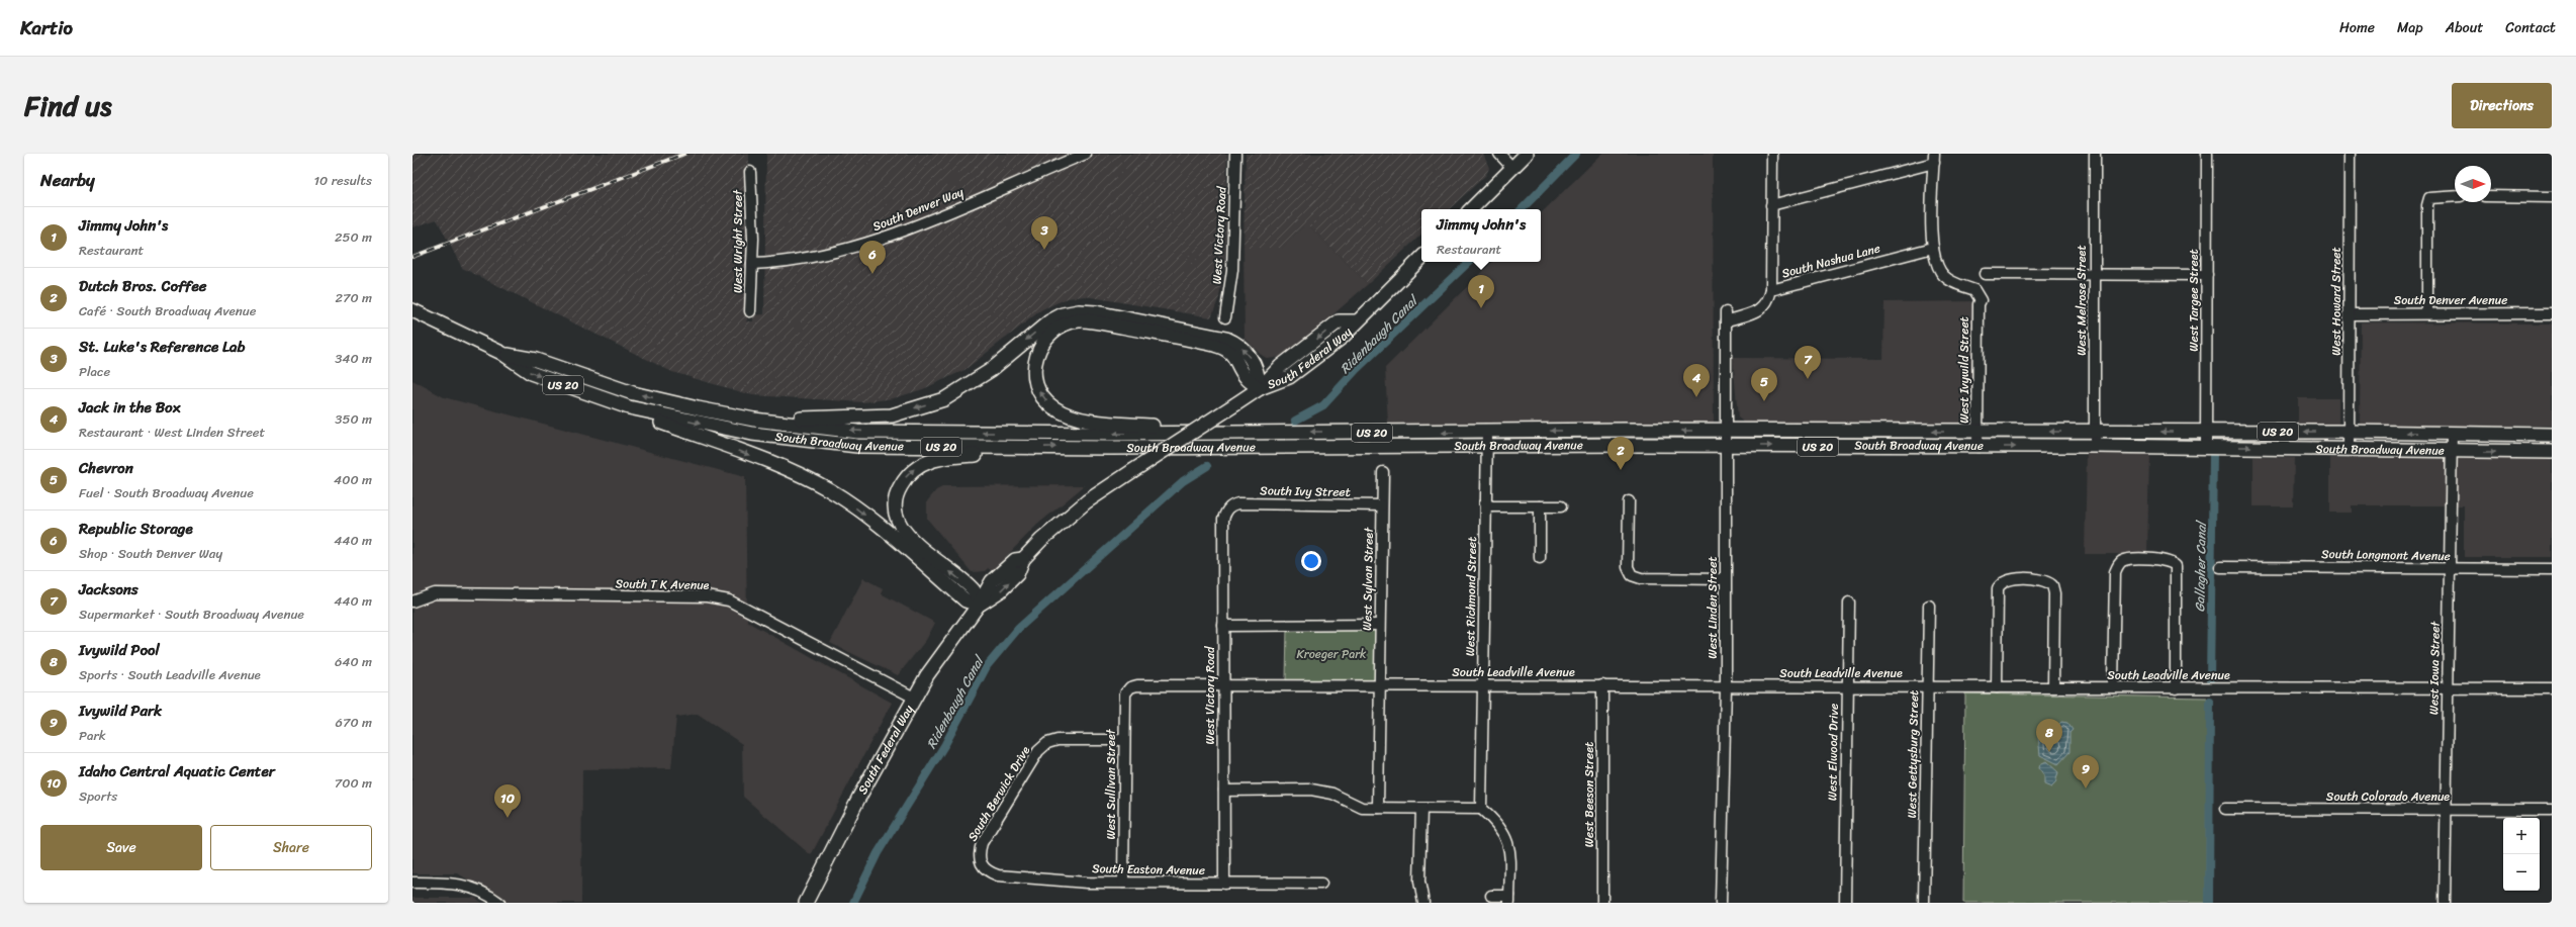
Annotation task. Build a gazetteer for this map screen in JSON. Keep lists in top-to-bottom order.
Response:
{
  "streets": {
    "main road": ["South Federal Way", "US 20", "South Broadway Avenue"],
    "street": [
      "South Denver Way",
      "West Victory Road",
      "West Wright Street",
      "South Nashua Lane",
      "West Melrose Street",
      "West Targee Street",
      "South Denver Avenue",
      "West Howard Street",
      "West Ivywild Street",
      "South Ivy Street",
      "South Longmont Avenue",
      "West Sylvan Street",
      "South T K Avenue",
      "West Richmond Street",
      "West Linden Street",
      "West Iowa Street",
      "South Leadville Avenue",
      "West Elwood Drive",
      "West Gettysburg Street",
      "West Sullivan Street",
      "South Berwick Drive",
      "West Beeson Street",
      "South Colorado Avenue",
      "South Easton Avenue"
    ]
  },
  "crossings": [
    ["South Denver Way", "West Wright Street"],
    ["West Victory Road", "South Ivy Street"],
    ["West Victory Road", "South Leadville Avenue"],
    ["West Victory Road", "South Easton Avenue"],
    ["South Nashua Lane", "West Ivywild Street"],
    ["South Nashua Lane", "West Linden Street"],
    ["West Melrose Street", "South Broadway Avenue"],
    ["West Targee Street", "South Broadway Avenue"],
    ["South Denver Avenue", "West Howard Street"],
    ["West Howard Street", "South Broadway Avenue"],
    ["South Federal Way", "South T K Avenue"],
    ["West Ivywild Street", "South Broadway Avenue"],
    ["South Broadway Avenue", "West Richmond Street"],
    ["South Broadway Avenue", "West Linden Street"],
    ["South Broadway Avenue", "West Iowa Street"],
    ["South Ivy Street", "West Sylvan Street"],
    ["South Longmont Avenue", "West Iowa Street"],
    ["West Sylvan Street", "South Leadville Avenue"],
    ["West Richmond Street", "South Leadville Avenue"],
    ["West Linden Street", "South Leadville Avenue"],
    ["West Iowa Street", "South Leadville Avenue"],
    ["West Iowa Street", "South Colorado Avenue"],
    ["South Leadville Avenue", "West Elwood Drive"],
    ["South Leadville Avenue", "West Gettysburg Street"],
    ["South Leadville Avenue", "West Sullivan Street"],
    ["South Leadville Avenue", "West Beeson Street"],
    ["West Sullivan Street", "South Berwick Drive"],
    ["West Sullivan Street", "South Easton Avenue"],
    ["South Berwick Drive", "South Easton Avenue"]
  ],
  "water": ["Ridenbaugh Canal", "Gallagher Canal"],
  "parks": ["Kroeger Park"],
  "north": "right",
  "page": {
    "header": "Kartio",
    "nav": [
      "Home",
      "Map",
      "About",
      "Contact"
    ],
    "title": "Find us",
    "buttons": [
      "Directions",
      ["Save", "Share"]
    ],
    "heading": ["Nearby", "10 results"],
    "list": [
      {
        "mark": "1",
        "name": "Jimmy John's",
        "note": "Restaurant",
        "value": "250 m"
      },
      {
        "mark": "2",
        "name": "Dutch Bros. Coffee",
        "note": "Café · South Broadway Avenue",
        "value": "270 m"
      },
      {
        "mark": "3",
        "name": "St. Luke's Reference Lab",
        "note": "Place",
        "value": "340 m"
      },
      {
        "mark": "4",
        "name": "Jack in the Box",
        "note": "Restaurant · West Linden Street",
        "value": "350 m"
      },
      {
        "mark": "5",
        "name": "Chevron",
        "note": "Fuel · South Broadway Avenue",
        "value": "400 m"
      },
      {
        "mark": "6",
        "name": "Republic Storage",
        "note": "Shop · South Denver Way",
        "value": "440 m"
      },
      {
        "mark": "7",
        "name": "Jacksons",
        "note": "Supermarket · South Broadway Avenue",
        "value": "440 m"
      },
      {
        "mark": "8",
        "name": "Ivywild Pool",
        "note": "Sports · South Leadville Avenue",
        "value": "640 m"
      },
      {
        "mark": "9",
        "name": "Ivywild Park",
        "note": "Park",
        "value": "670 m"
      },
      {
        "mark": "10",
        "name": "Idaho Central Aquatic Center",
        "note": "Sports",
        "value": "700 m"
      }
    ],
    "popup": ["Jimmy John's", "Restaurant"],
    "pins": [
      "3",
      "6",
      "1",
      "7",
      "4",
      "5",
      "2",
      "8",
      "9",
      "10"
    ],
    "map_buttons": ["+", "−"]
  }
}
